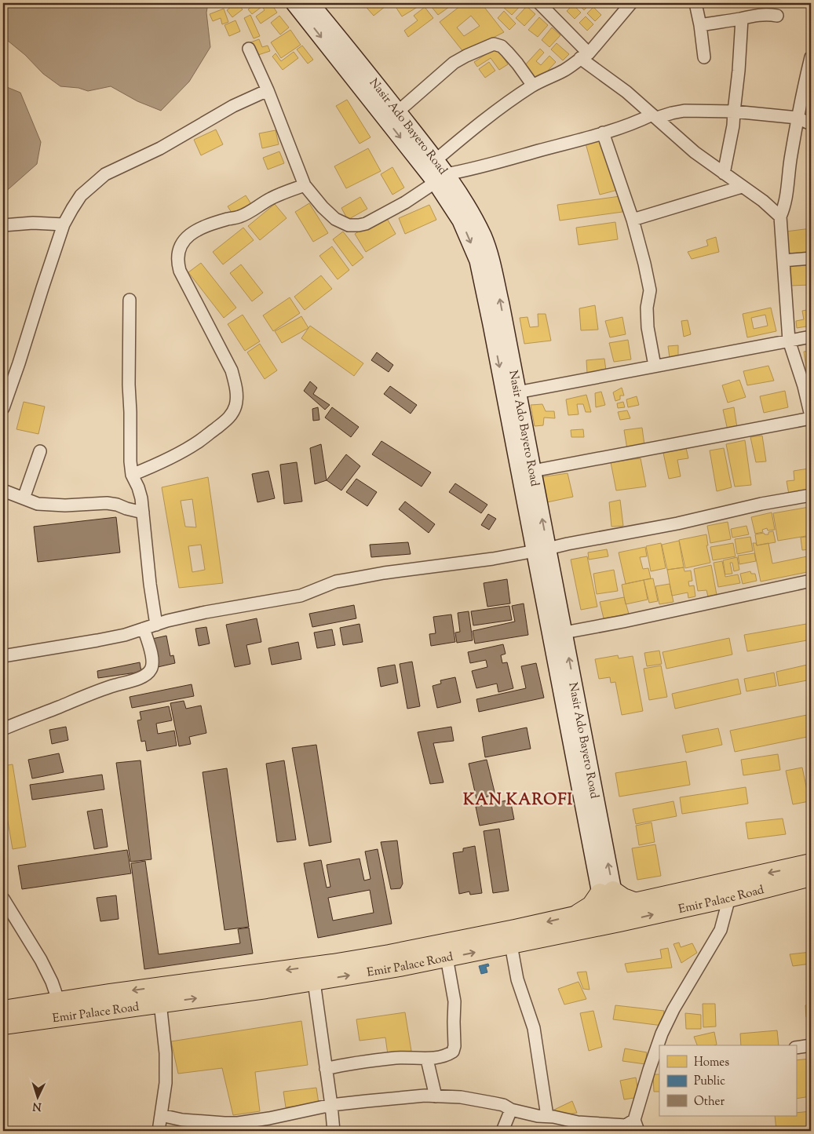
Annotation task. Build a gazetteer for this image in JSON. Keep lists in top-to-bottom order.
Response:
{
  "streets": {
    "main road": ["Emir Palace Road"],
    "street": ["Nasir Ado Bayero Road"]
  },
  "crossings": [
    ["Nasir Ado Bayero Road", "Emir Palace Road"]
  ],
  "districts": ["KAN KAROFI"],
  "legend": ["Homes", "Public", "Other"],
  "north": "bottom"
}
